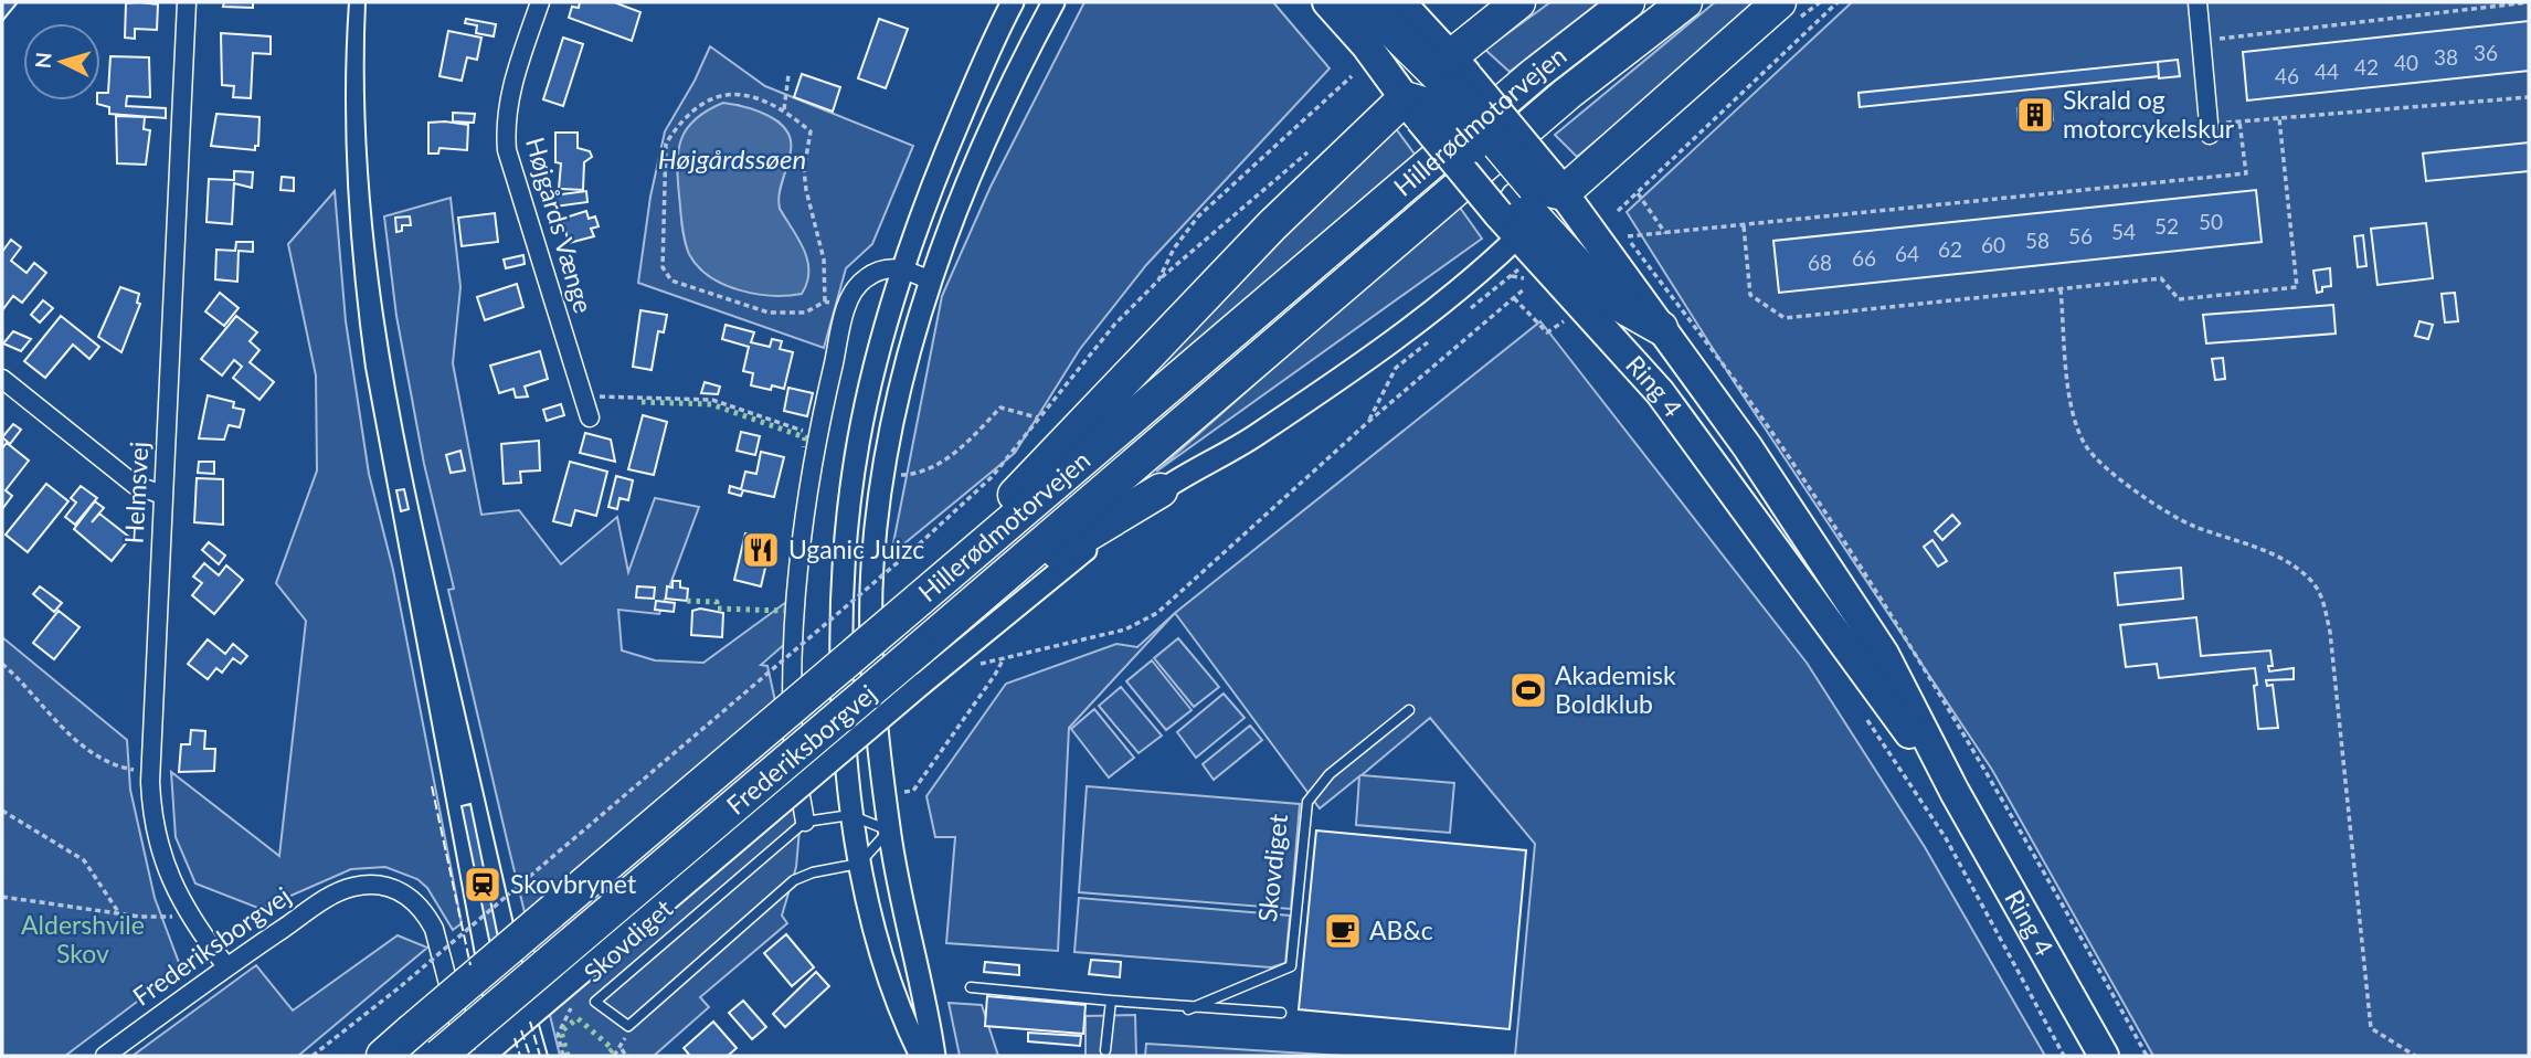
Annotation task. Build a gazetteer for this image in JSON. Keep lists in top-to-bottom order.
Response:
{
  "streets": {
    "highway": ["Hillerødmotorvejen"],
    "main road": ["Ring 4"],
    "street": ["Højgårds Vænge", "Helmsvej", "Frederiksborgvej"],
    "lane": ["Skovdiget"]
  },
  "crossings": [
    ["Ring 4", "Frederiksborgvej"],
    ["Helmsvej", "Frederiksborgvej"]
  ],
  "water": ["Højgårdssøen"],
  "parks": ["Aldershvile Skov"],
  "places": {
    "building": ["Skrald og motorcykelskur"],
    "restaurant": ["Uganic Juizc"],
    "sports": ["Akademisk Boldklub"],
    "station": ["Skovbrynet"],
    "cafe": ["AB&c"]
  },
  "house_numbers": [
    "36",
    "38",
    "40",
    "42",
    "44",
    "46",
    "50",
    "52",
    "54",
    "56",
    "58",
    "60",
    "62",
    "64",
    "66",
    "68"
  ],
  "north": "left"
}
